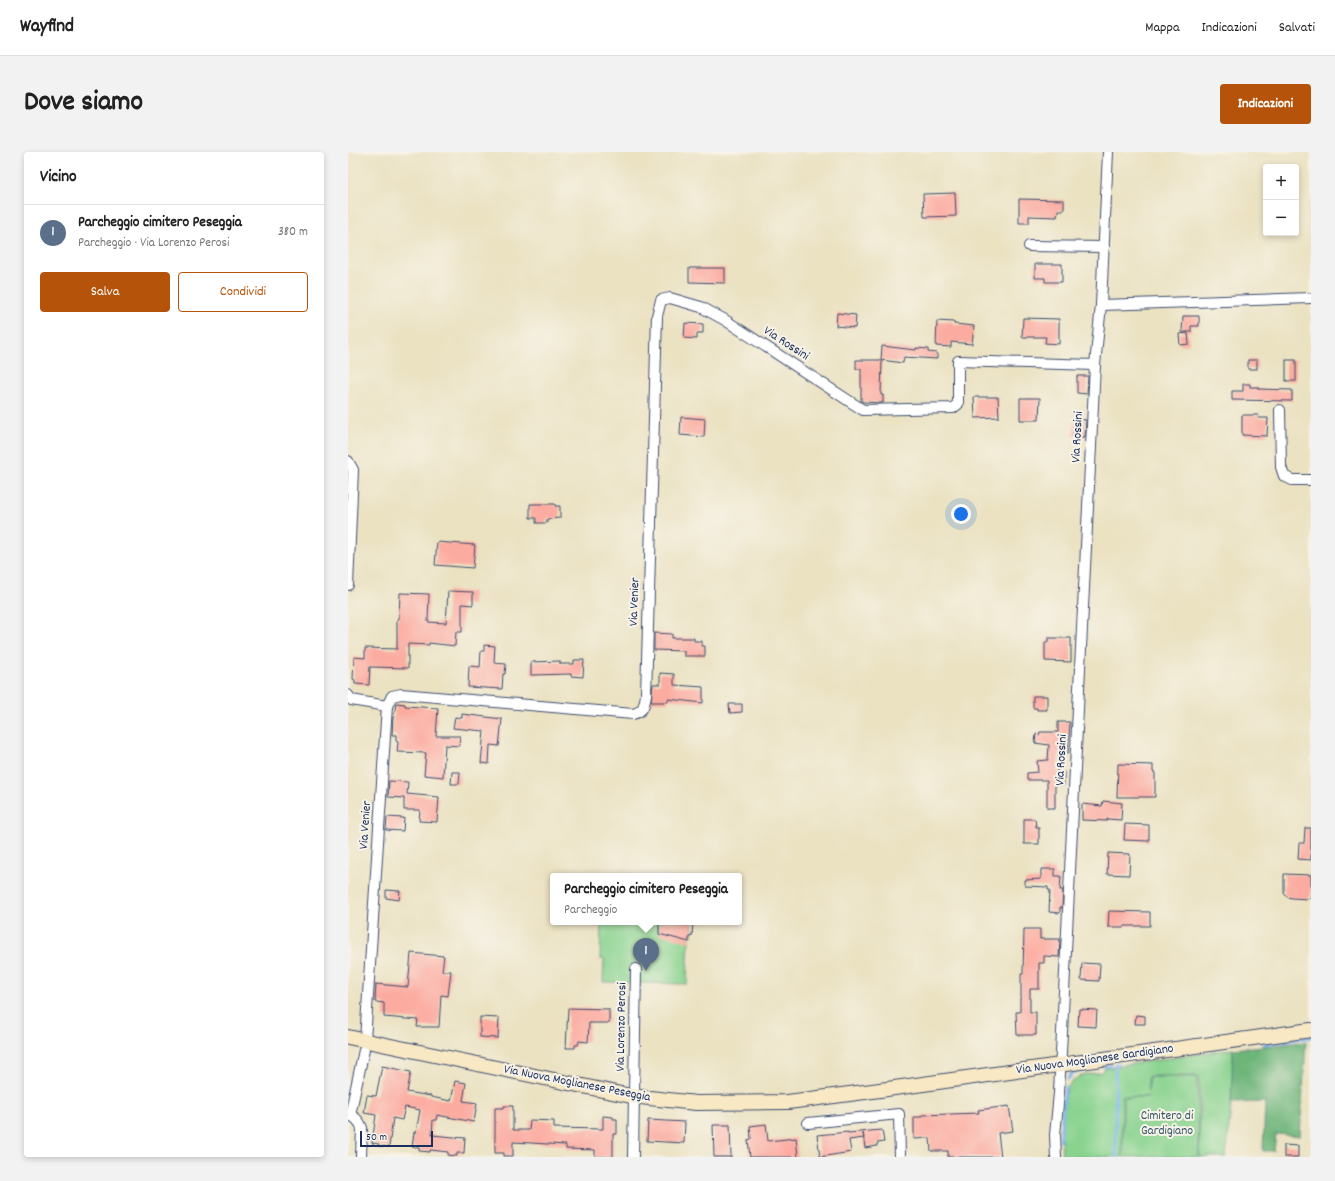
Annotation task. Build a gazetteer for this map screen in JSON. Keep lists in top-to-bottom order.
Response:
{
  "streets": {
    "main road": ["Via Nuova Moglianese Gardigiano", "Via Nuova Moglianese Peseggia"],
    "street": ["Via Rossini", "Via Venier", "Via Lorenzo Perosi"]
  },
  "crossings": [
    ["Via Rossini", "Via Venier"],
    ["Via Rossini", "Via Nuova Moglianese Gardigiano"],
    ["Via Venier", "Via Nuova Moglianese Peseggia"],
    ["Via Lorenzo Perosi", "Via Nuova Moglianese Peseggia"],
    ["Via Nuova Moglianese Gardigiano", "Via Nuova Moglianese Peseggia"]
  ],
  "parks": ["Cimitero di Gardigiano"],
  "scale_bar": "50 m",
  "page": {
    "header": "Wayfind",
    "nav": ["Mappa", "Indicazioni", "Salvati"],
    "title": "Dove siamo",
    "buttons": [
      "Indicazioni",
      ["Salva", "Condividi"]
    ],
    "heading": "Vicino",
    "map_buttons": ["+", "−"],
    "list": [
      {
        "mark": "1",
        "name": "Parcheggio cimitero Peseggia",
        "note": "Parcheggio · Via Lorenzo Perosi",
        "value": "380 m"
      }
    ],
    "popup": ["Parcheggio cimitero Peseggia", "Parcheggio"],
    "pins": "1",
    "scale": "50 m"
  }
}
